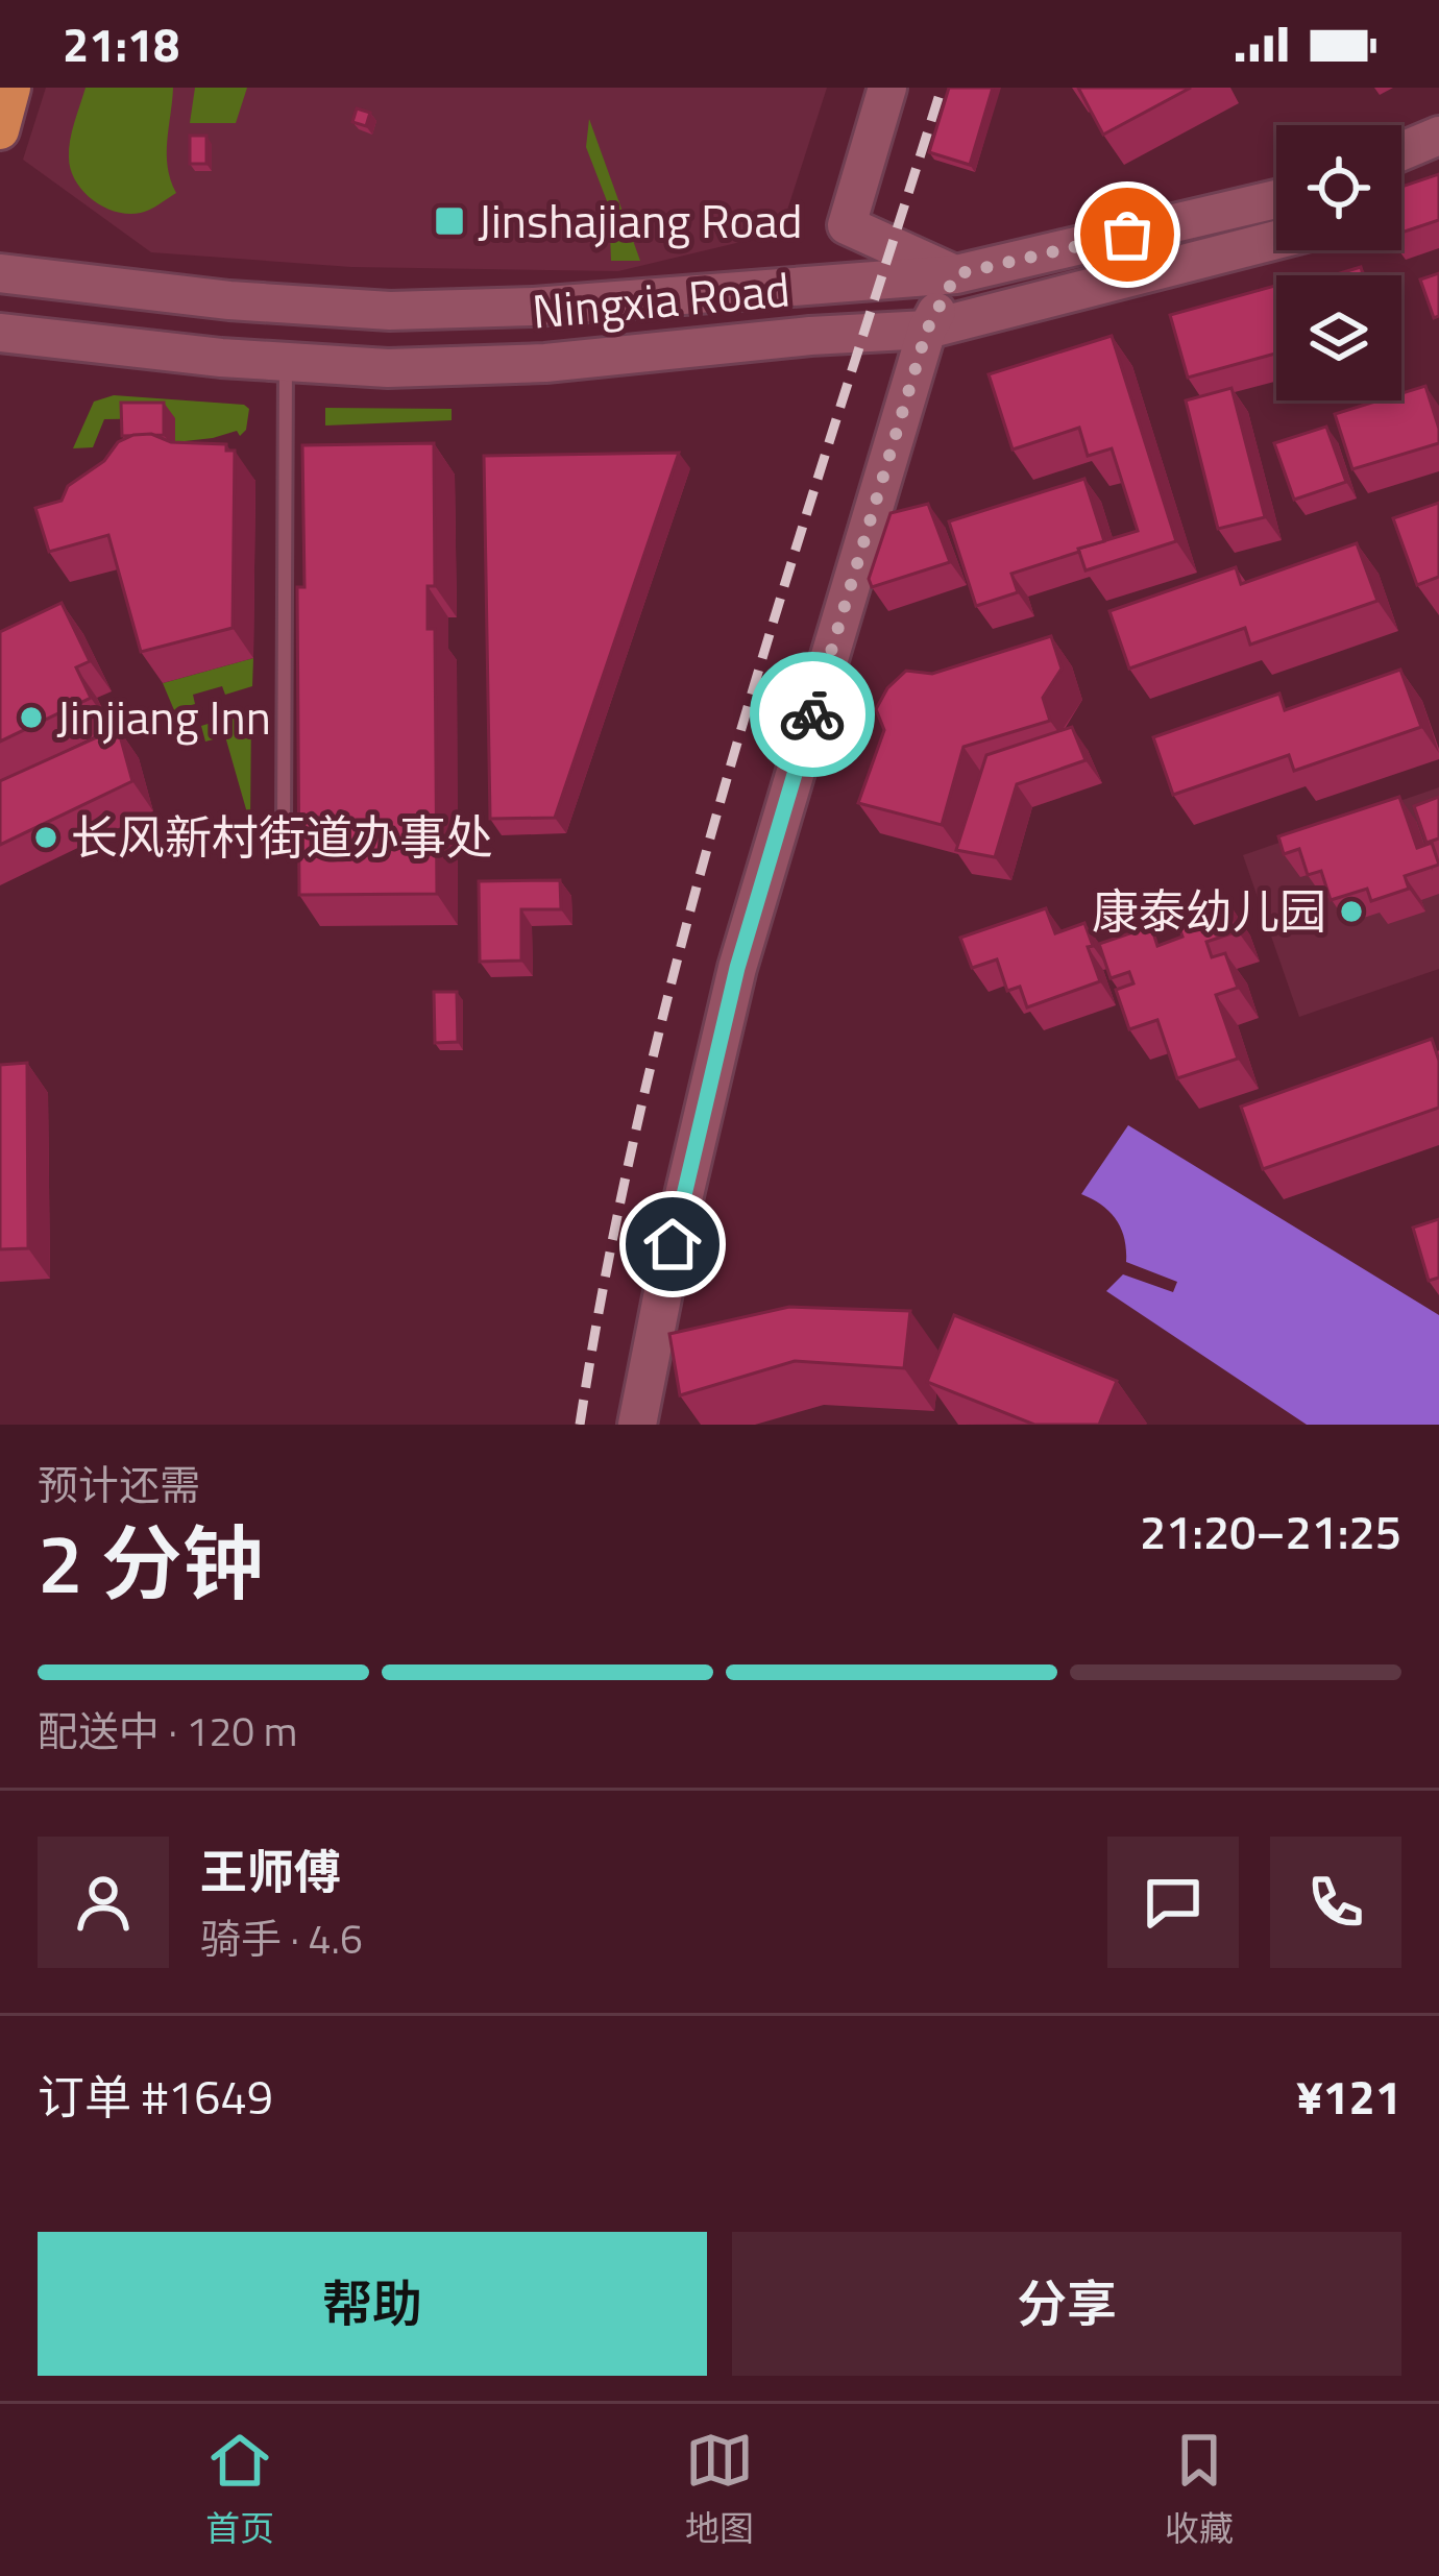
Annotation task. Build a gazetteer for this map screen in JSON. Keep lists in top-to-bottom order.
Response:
{
  "streets": {
    "main road": ["Ningxia Road"]
  },
  "places": {
    "transit": ["Jinshajiang Road"],
    "other": ["Jinjiang Inn", "长风新村街道办事处", "康泰幼儿园"]
  },
  "page": {
    "status": "21:18",
    "heading": ["2 分钟", "预计还需", "21:20–21:25"],
    "panel": [
      "王师傅",
      "骑手 · 4.6",
      "订单 #1649",
      "¥121"
    ],
    "bar": "配送中 · 120 m",
    "buttons": ["帮助", "分享"],
    "tabs": ["首页", "地图", "收藏"]
  }
}
